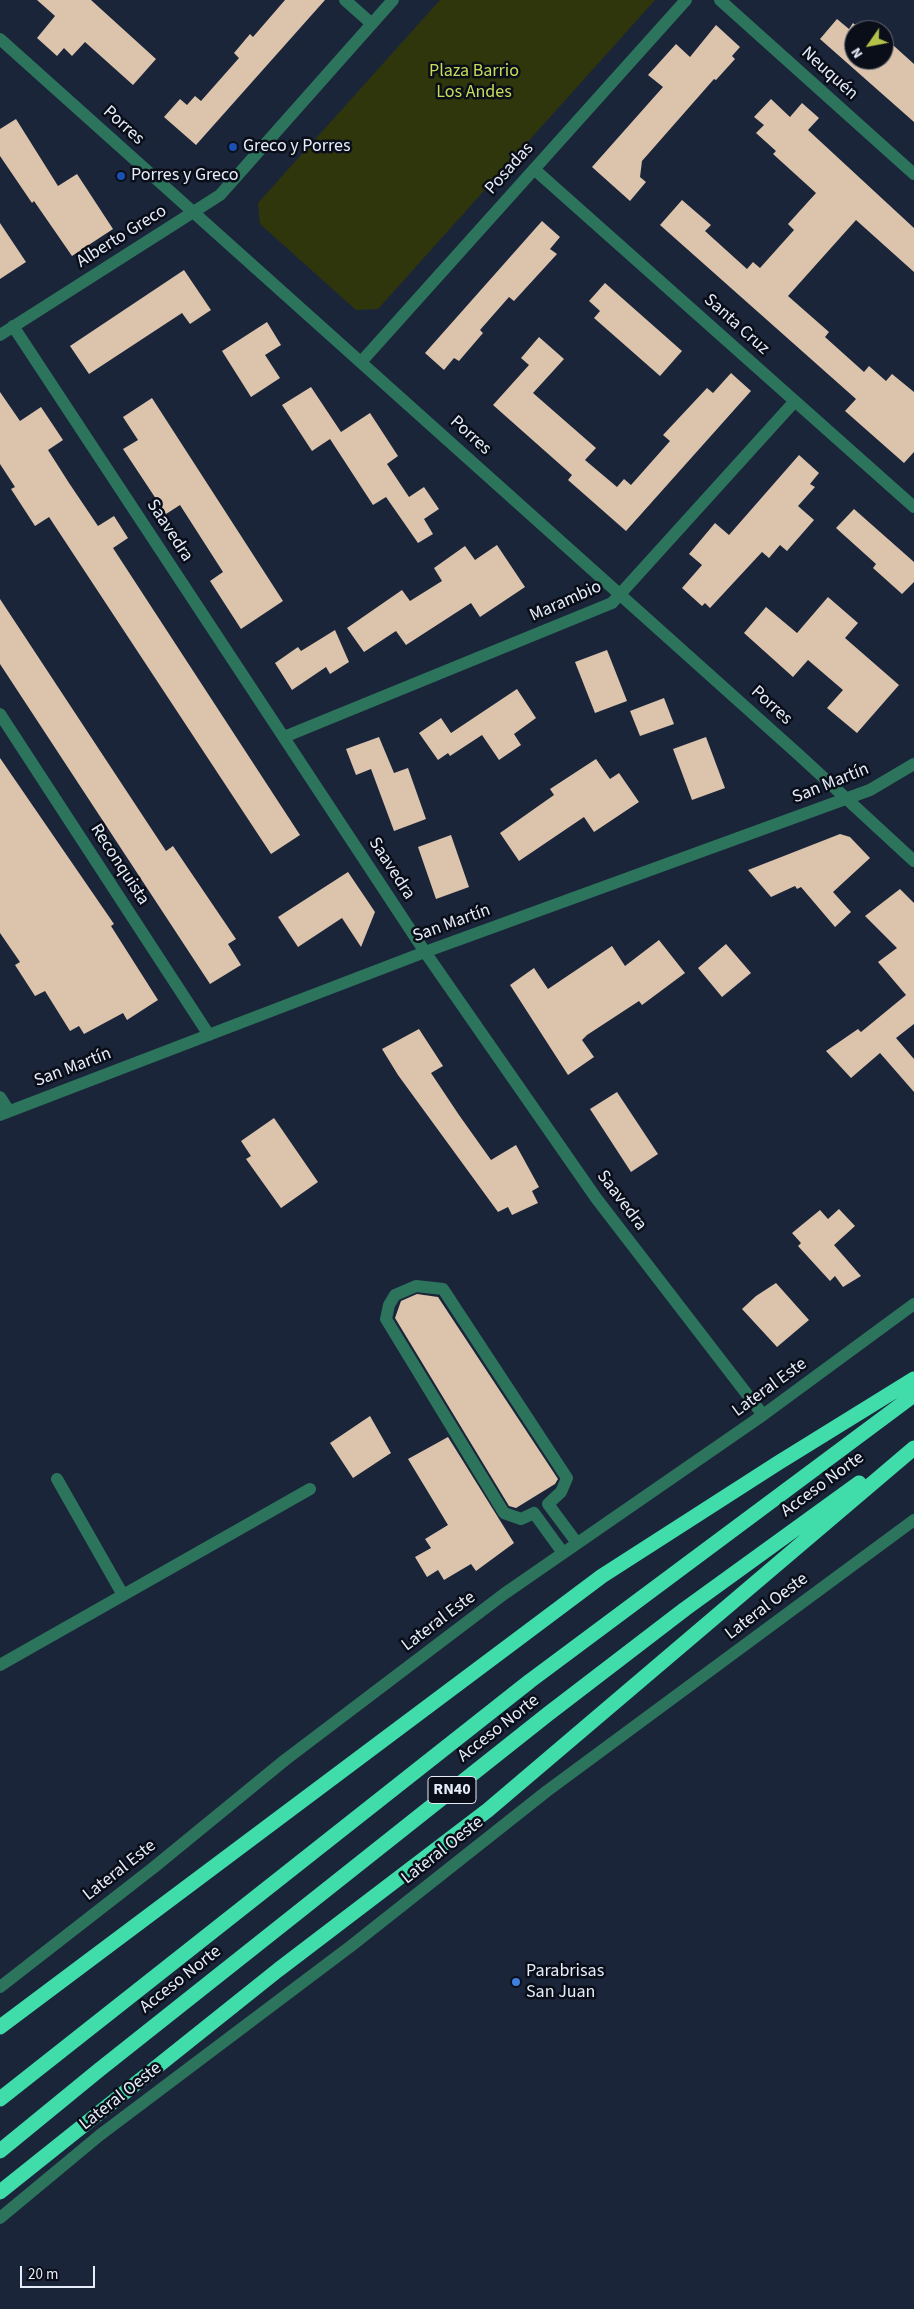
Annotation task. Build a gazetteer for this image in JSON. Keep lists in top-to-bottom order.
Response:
{
  "streets": {
    "highway": ["Acceso Norte", "RN40"],
    "street": [
      "Neuquén",
      "Porres",
      "Posadas",
      "Alberto Greco",
      "Santa Cruz",
      "Saavedra",
      "Marambio",
      "San Martín",
      "Reconquista",
      "Lateral Este",
      "Lateral Oeste"
    ]
  },
  "crossings": [
    ["Porres", "Posadas"],
    ["Porres", "Alberto Greco"],
    ["Porres", "Marambio"],
    ["Porres", "San Martín"],
    ["Posadas", "Santa Cruz"],
    ["Alberto Greco", "Saavedra"],
    ["Santa Cruz", "Marambio"],
    ["Saavedra", "Marambio"],
    ["Saavedra", "San Martín"],
    ["Saavedra", "Lateral Este"],
    ["San Martín", "Reconquista"]
  ],
  "parks": ["Plaza Barrio Los Andes"],
  "places": ["Greco y Porres", "Porres y Greco", "Parabrisas San Juan"],
  "scale_bar": "20 m",
  "north": "bottom left"
}
